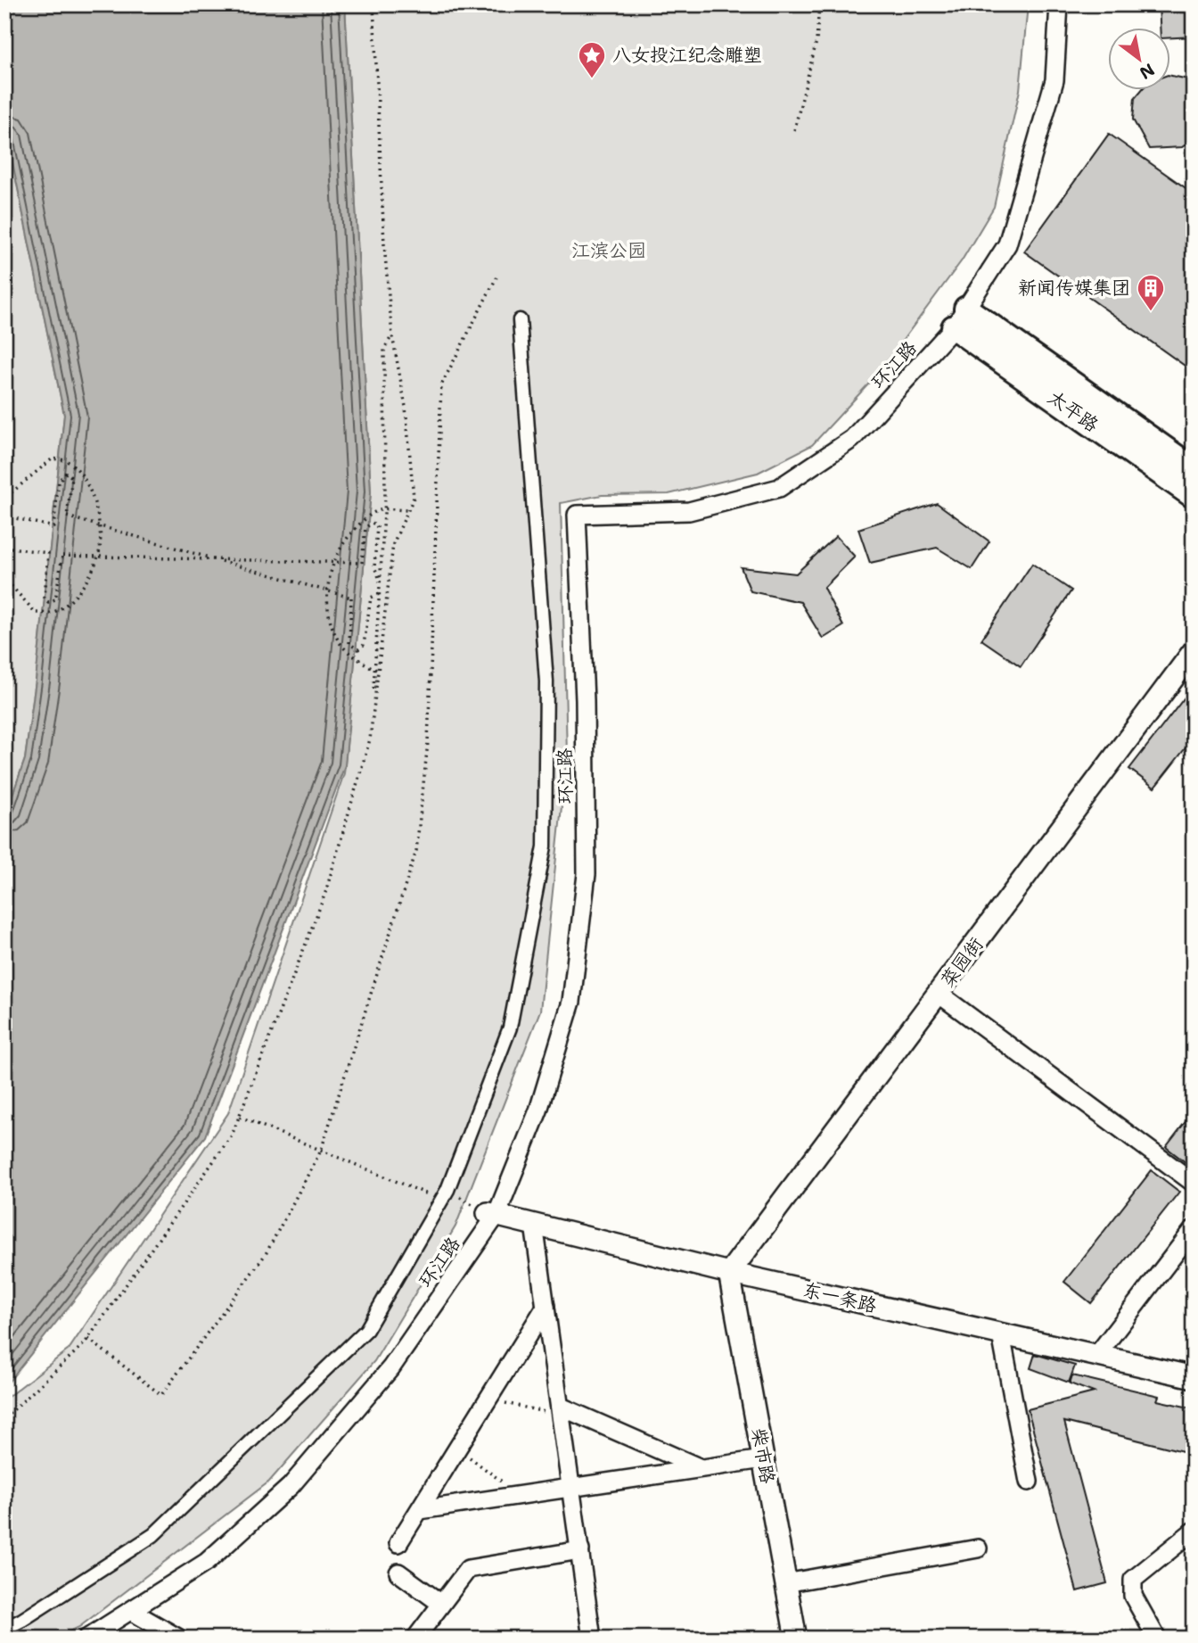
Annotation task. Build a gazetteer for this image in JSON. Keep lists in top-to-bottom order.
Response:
{
  "streets": {
    "main road": ["太平路"],
    "street": [
      "环江路",
      "菜园街",
      "东一条路",
      "柴市路"
    ]
  },
  "crossings": [
    ["环江路", "太平路"],
    ["环江路", "东一条路"],
    ["菜园街", "东一条路"],
    ["菜园街", "柴市路"],
    ["东一条路", "柴市路"]
  ],
  "parks": ["江滨公园"],
  "places": {
    "place": ["八女投江纪念雕塑"],
    "building": ["新闻传媒集团"]
  },
  "north": "bottom right"
}
